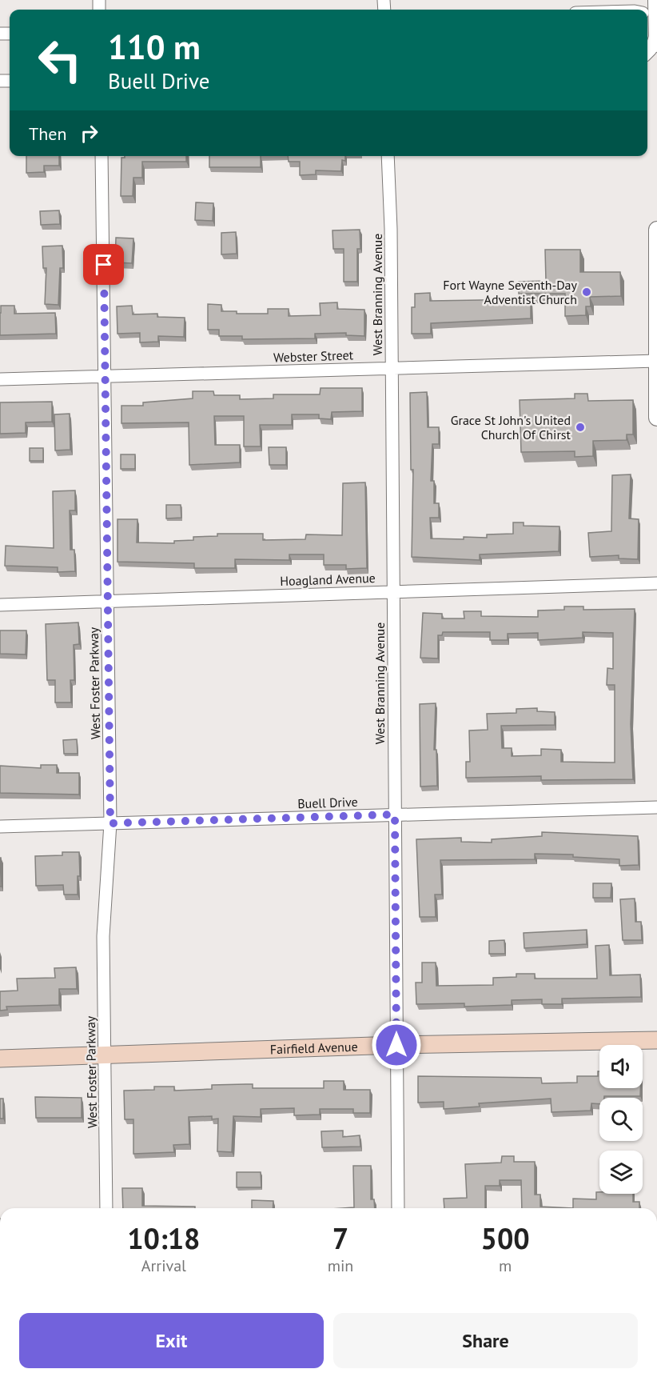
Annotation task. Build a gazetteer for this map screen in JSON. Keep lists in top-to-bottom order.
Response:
{
  "streets": {
    "main road": ["Fairfield Avenue"],
    "street": [
      "West Branning Avenue",
      "Webster Street",
      "Hoagland Avenue",
      "West Foster Parkway",
      "Buell Drive"
    ]
  },
  "crossings": [
    ["West Branning Avenue", "Webster Street"],
    ["West Branning Avenue", "Hoagland Avenue"],
    ["West Branning Avenue", "Buell Drive"],
    ["West Branning Avenue", "Fairfield Avenue"],
    ["Webster Street", "West Foster Parkway"],
    ["Hoagland Avenue", "West Foster Parkway"],
    ["West Foster Parkway", "Buell Drive"],
    ["West Foster Parkway", "Fairfield Avenue"]
  ],
  "places": ["Fort Wayne Seventh-Day Adventist Church", "Grace St John's United Church Of Chirst"],
  "page": {
    "turn": ["110 m", "Buell Drive"],
    "then": "Then",
    "eta": [
      "10:18",
      "Arrival",
      "7",
      "min",
      "500",
      "m"
    ],
    "buttons": ["Exit", "Share"]
  }
}
